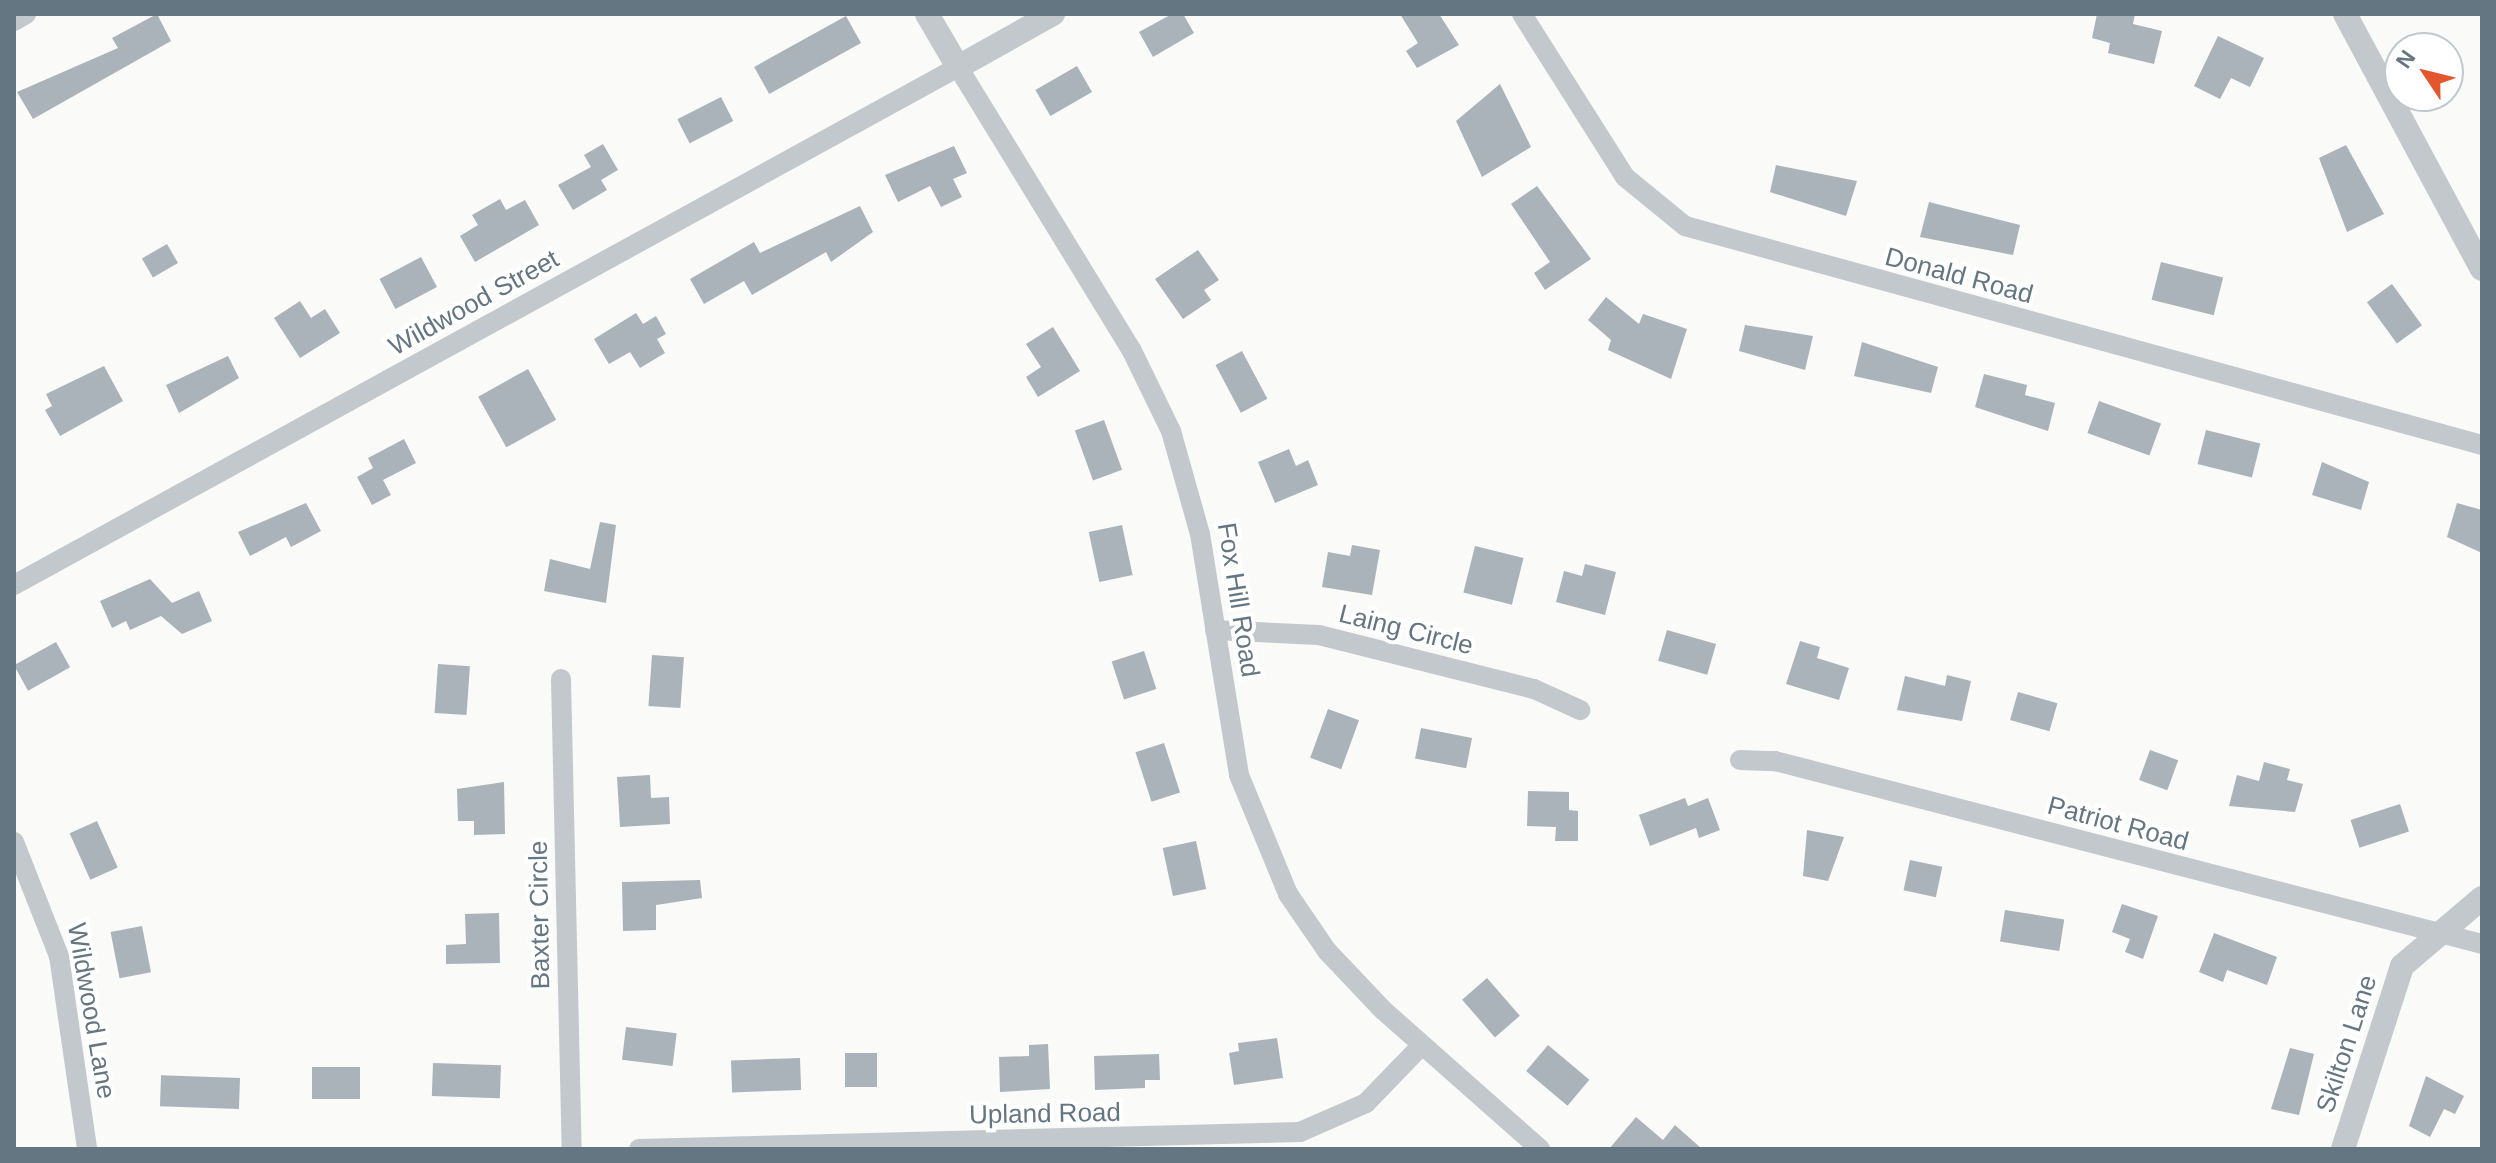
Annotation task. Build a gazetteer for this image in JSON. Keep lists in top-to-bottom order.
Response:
{
  "streets": {
    "street": [
      "Donald Road",
      "Wildwood Street",
      "Fox Hill Road",
      "Laing Circle",
      "Patriot Road",
      "Baxter Circle",
      "Wildwood Lane",
      "Skilton Lane",
      "Upland Road"
    ]
  },
  "crossings": [
    ["Wildwood Street", "Fox Hill Road"],
    ["Fox Hill Road", "Laing Circle"],
    ["Fox Hill Road", "Upland Road"],
    ["Patriot Road", "Skilton Lane"]
  ],
  "north": "top left"
}
